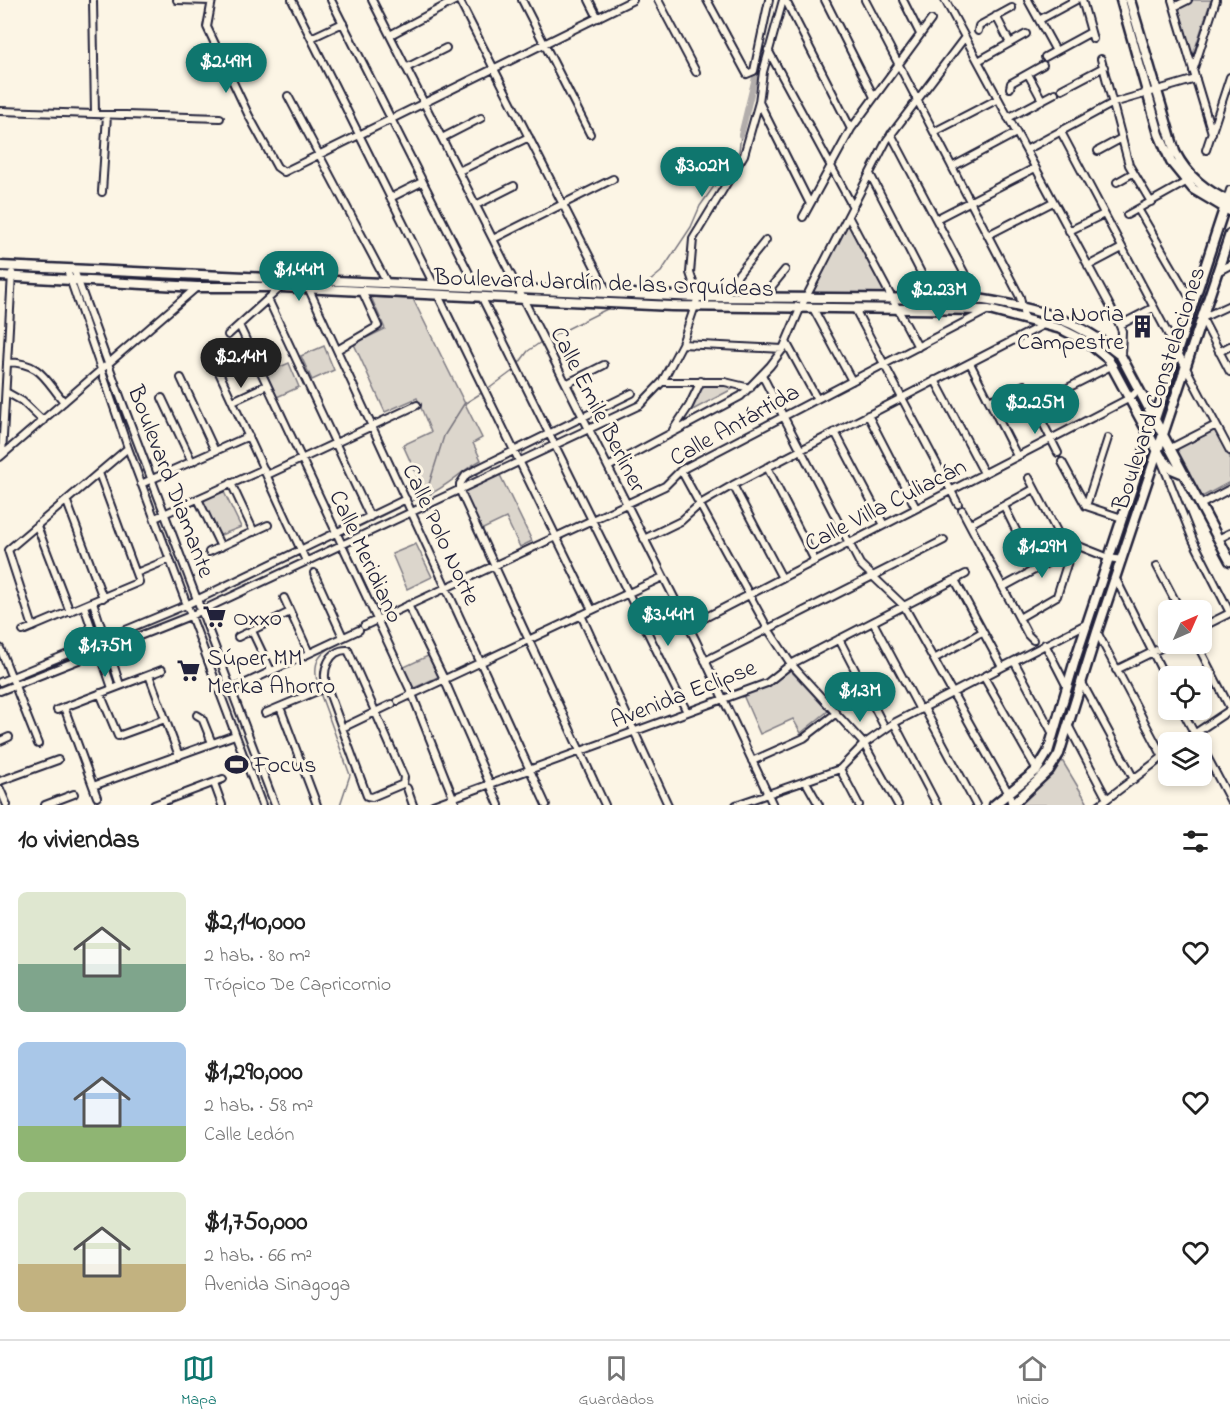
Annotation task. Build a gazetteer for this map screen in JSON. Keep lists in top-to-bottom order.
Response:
{
  "streets": {
    "street": [
      "Boulevard Jardín de las Orquídeas",
      "Boulevard Constelaciones",
      "Calle Emile Berliner",
      "Calle Antártida",
      "Boulevard Diamante",
      "Calle Villa Culiacán",
      "Calle Polo Norte",
      "Calle Meridiano",
      "Avenida Eclipse"
    ]
  },
  "crossings": [
    ["Boulevard Jardín de las Orquídeas", "Boulevard Constelaciones"],
    ["Boulevard Jardín de las Orquídeas", "Calle Emile Berliner"],
    ["Boulevard Jardín de las Orquídeas", "Calle Antártida"],
    ["Boulevard Jardín de las Orquídeas", "Boulevard Diamante"],
    ["Boulevard Jardín de las Orquídeas", "Calle Villa Culiacán"],
    ["Boulevard Jardín de las Orquídeas", "Calle Polo Norte"],
    ["Calle Emile Berliner", "Calle Antártida"],
    ["Calle Emile Berliner", "Calle Villa Culiacán"],
    ["Calle Emile Berliner", "Avenida Eclipse"],
    ["Calle Antártida", "Boulevard Diamante"],
    ["Calle Antártida", "Calle Polo Norte"],
    ["Calle Antártida", "Calle Meridiano"],
    ["Calle Polo Norte", "Avenida Eclipse"],
    ["Calle Meridiano", "Avenida Eclipse"]
  ],
  "places": {
    "building": ["La Noria Campestre"],
    "supermarket": ["Oxxo", "Súper MM Merka Ahorro"],
    "sports": ["Focus"]
  },
  "north": "top right",
  "page": {
    "price": [
      "$2.49M",
      "$3.02M",
      "$1.44M",
      "$2.23M",
      "$2.14M",
      "$2.25M",
      "$1.29M",
      "$3.44M",
      "$1.75M",
      "$1.3M"
    ],
    "heading": "10 viviendas",
    "list": [
      {
        "name": "$2,140,000",
        "note": "2 hab. · 80 m² · Trópico De Capricornio"
      },
      {
        "name": "$1,290,000",
        "note": "2 hab. · 58 m² · Calle Ledón"
      },
      {
        "name": "$1,750,000",
        "note": "2 hab. · 66 m² · Avenida Sinagoga"
      }
    ],
    "tabs": ["Mapa", "Guardados", "Inicio"]
  }
}
